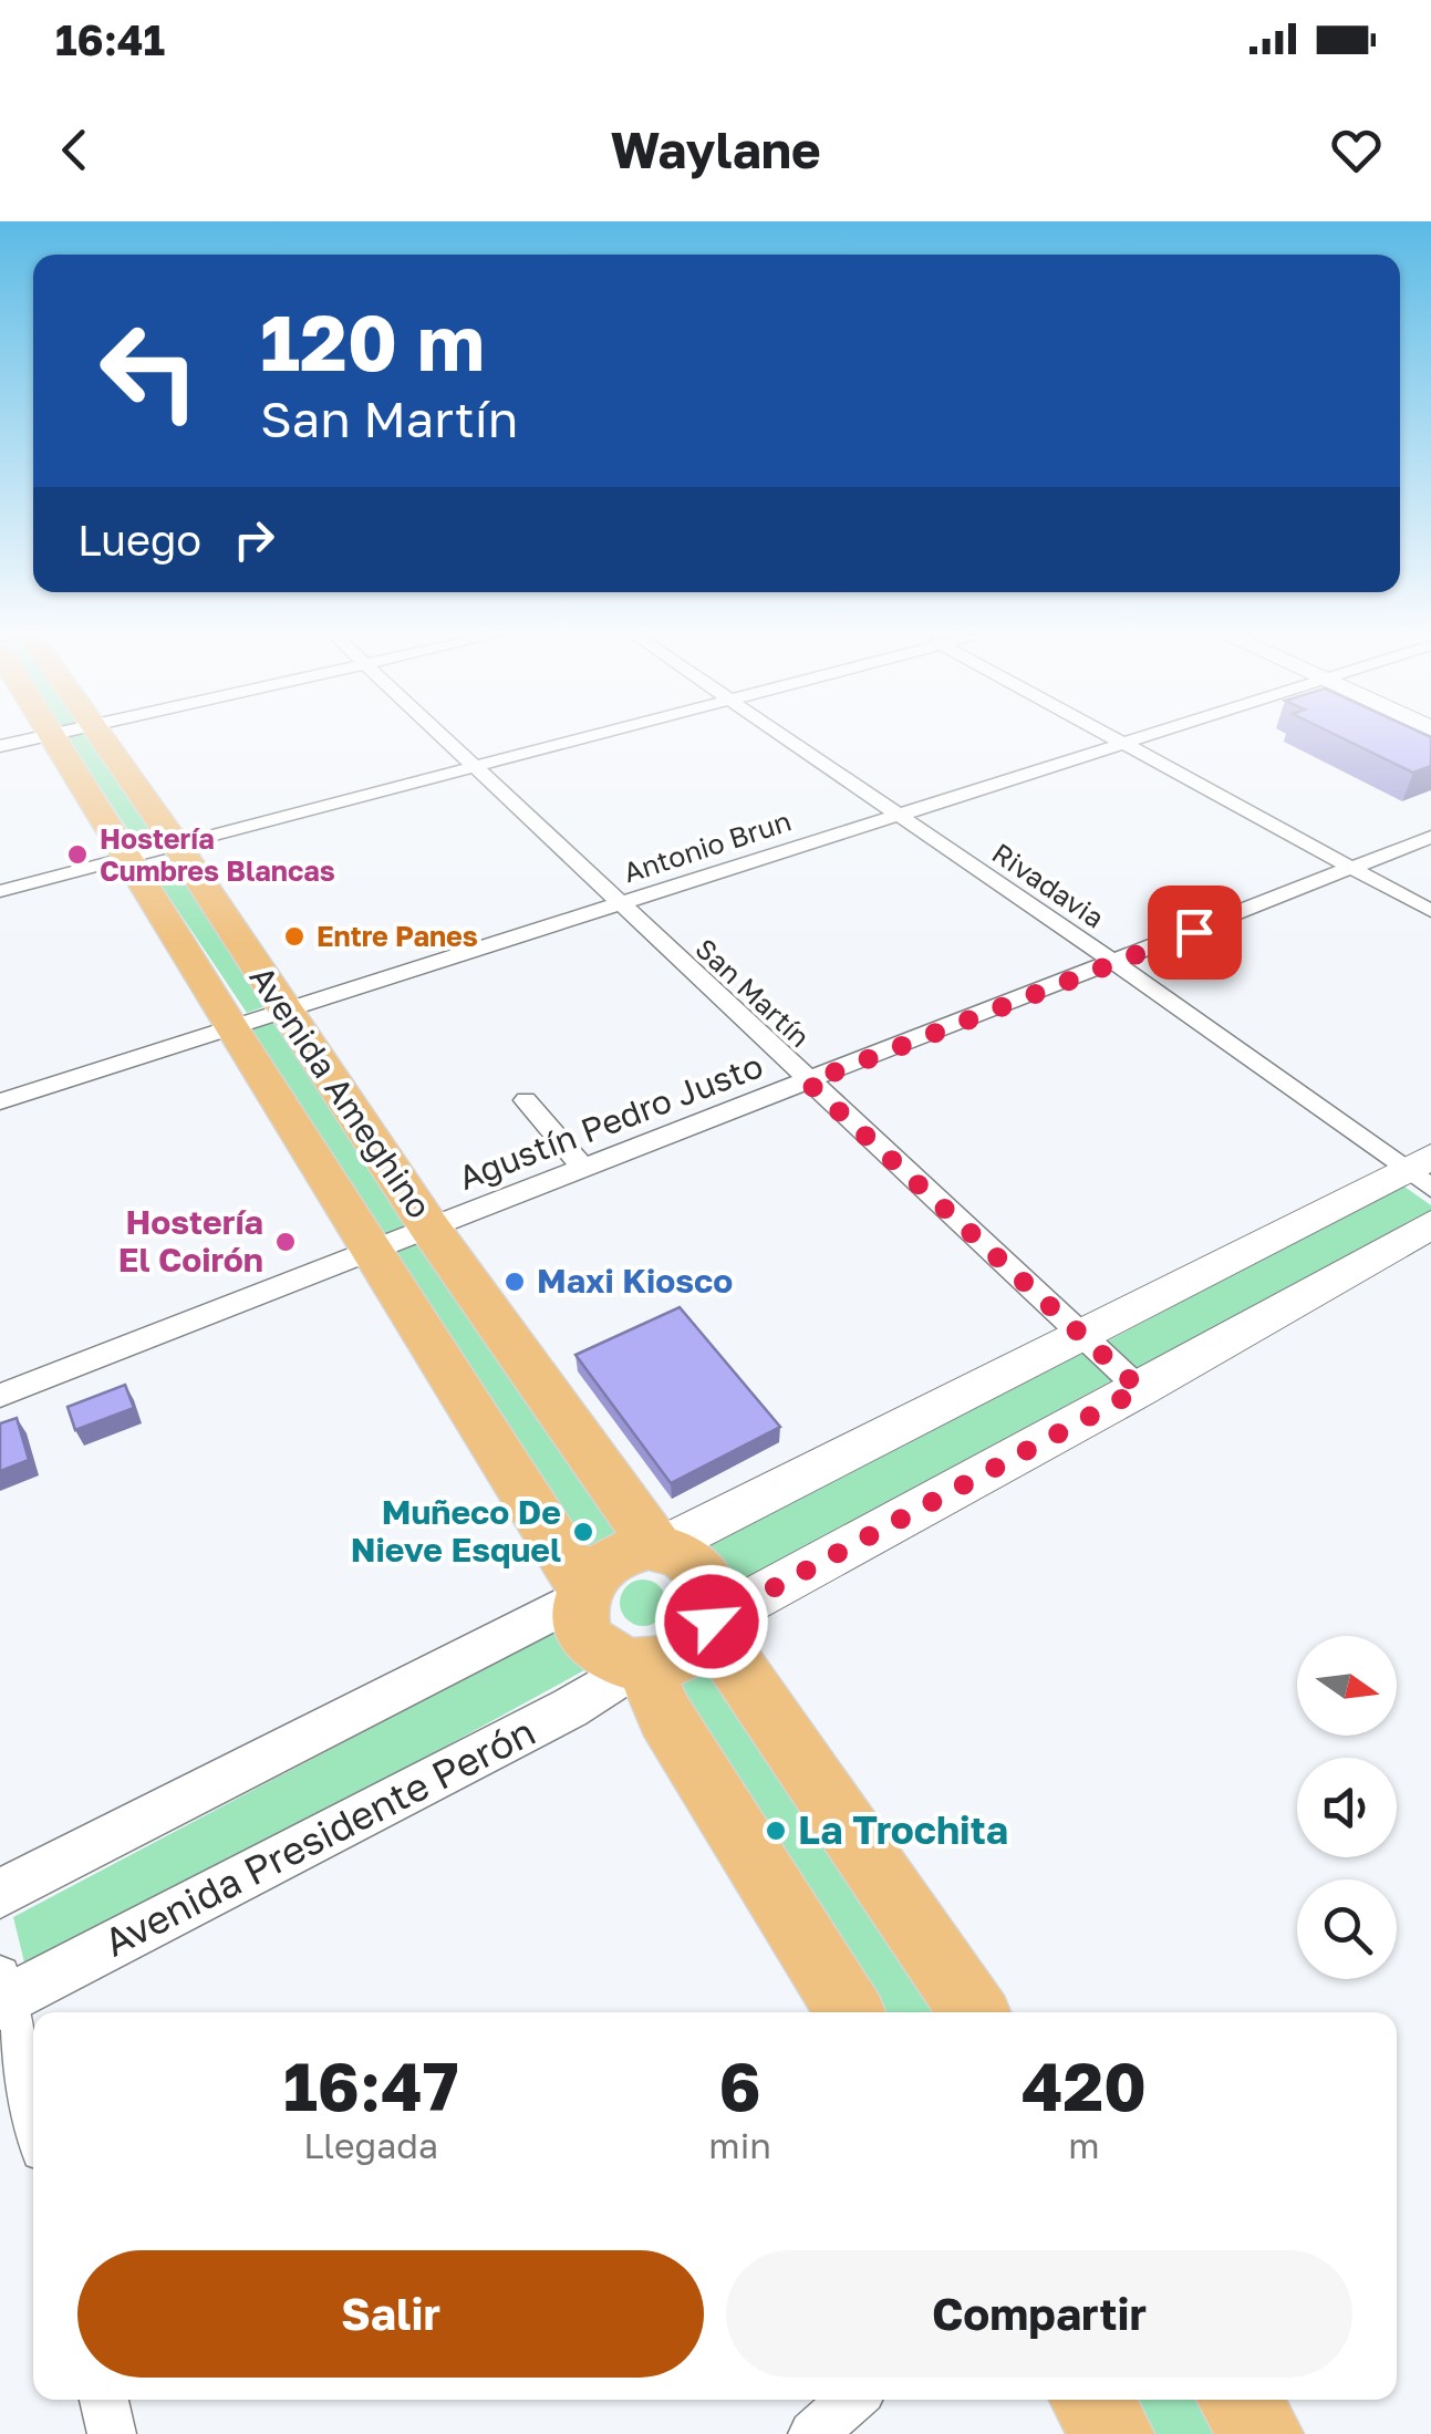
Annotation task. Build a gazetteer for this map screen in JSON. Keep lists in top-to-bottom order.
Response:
{
  "streets": {
    "highway": ["Avenida Ameghino"],
    "street": [
      "Antonio Brun",
      "Rivadavia",
      "San Martín",
      "Agustín Pedro Justo",
      "Avenida Presidente Perón"
    ]
  },
  "crossings": [
    ["Antonio Brun", "Rivadavia"],
    ["Antonio Brun", "San Martín"],
    ["Antonio Brun", "Avenida Ameghino"],
    ["Rivadavia", "Agustín Pedro Justo"],
    ["San Martín", "Agustín Pedro Justo"],
    ["Avenida Ameghino", "Agustín Pedro Justo"],
    ["Avenida Ameghino", "Avenida Presidente Perón"]
  ],
  "places": [
    "Hostería Cumbres Blancas",
    "Entre Panes",
    "Hostería El Coirón",
    "Maxi Kiosco",
    "Muñeco De Nieve Esquel",
    "La Trochita"
  ],
  "north": "right",
  "page": {
    "status": "16:41",
    "header": "Waylane",
    "turn": ["120 m", "San Martín"],
    "then": "Luego",
    "eta": [
      "16:47",
      "Llegada",
      "6",
      "min",
      "420",
      "m"
    ],
    "buttons": ["Salir", "Compartir"]
  }
}
